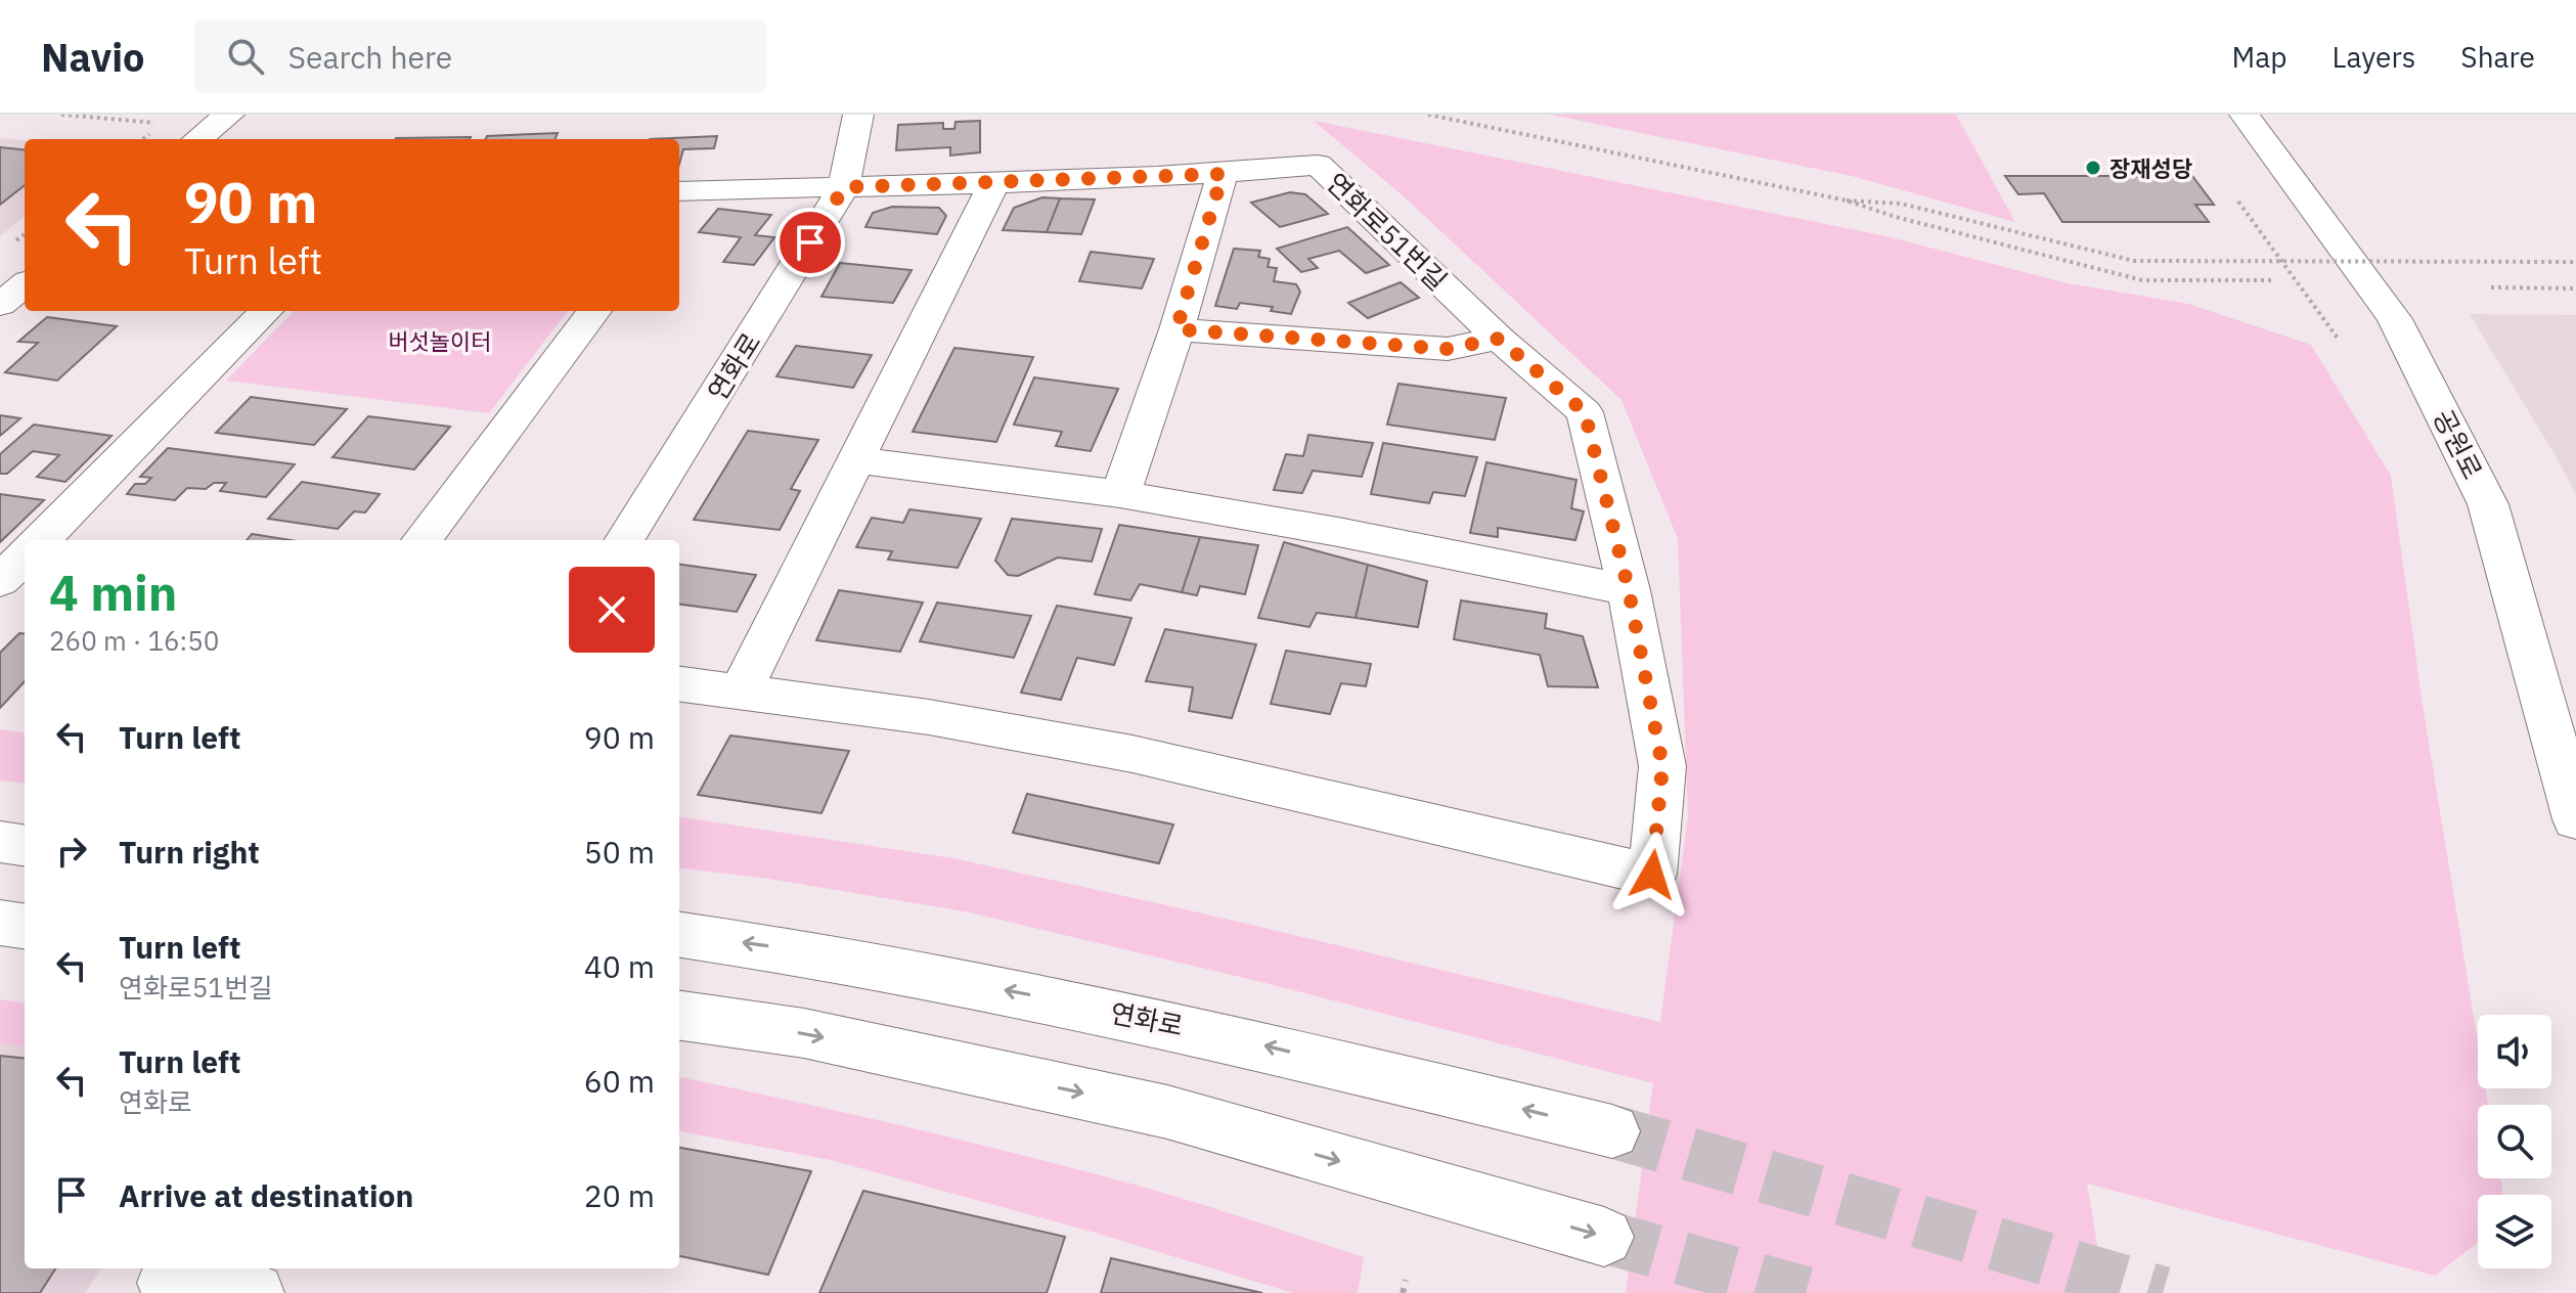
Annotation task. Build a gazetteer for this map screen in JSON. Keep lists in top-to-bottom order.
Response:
{
  "streets": {
    "street": ["연화로51번길", "연화로", "공원로"]
  },
  "crossings": [
    ["연화로51번길", "연화로"]
  ],
  "parks": ["버섯놀이터"],
  "places": ["장재성당"],
  "page": {
    "header": "Navio",
    "search": "Search here",
    "nav": ["Map", "Layers", "Share"],
    "turn": ["90 m", "Turn left"],
    "heading": ["4 min", "260 m · 16:50"],
    "list": [
      {
        "name": "Turn left",
        "value": "90 m"
      },
      {
        "name": "Turn right",
        "value": "50 m"
      },
      {
        "name": "Turn left",
        "note": "연화로51번길",
        "value": "40 m"
      },
      {
        "name": "Turn left",
        "note": "연화로",
        "value": "60 m"
      },
      {
        "name": "Arrive at destination",
        "value": "20 m"
      }
    ]
  }
}
